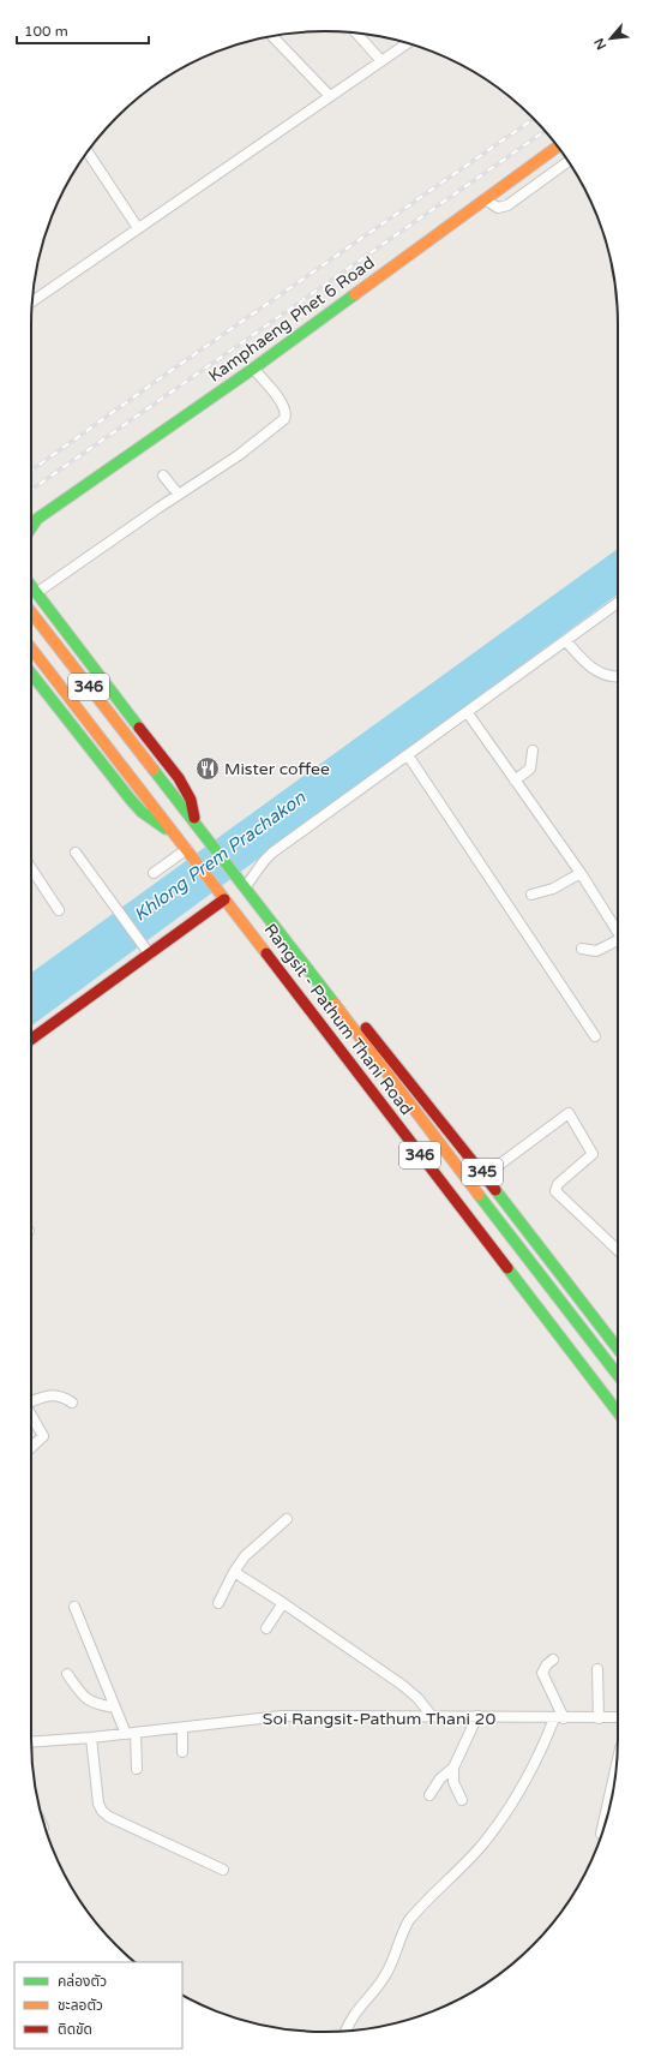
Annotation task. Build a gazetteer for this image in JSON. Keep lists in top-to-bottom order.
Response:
{
  "streets": {
    "main road": [
      "Kamphaeng Phet 6 Road",
      "346",
      "Rangsit - Pathum Thani Road",
      "345"
    ],
    "street": ["Soi Rangsit-Pathum Thani 20"]
  },
  "crossings": [
    ["Rangsit - Pathum Thani Road", "345"]
  ],
  "water": ["Khlong Prem Prachakon"],
  "places": {
    "restaurant": ["Mister coffee"]
  },
  "legend": ["คล่องตัว", "ชะลอตัว", "ติดขัด"],
  "scale_bar": "100 m",
  "north": "bottom left"
}
